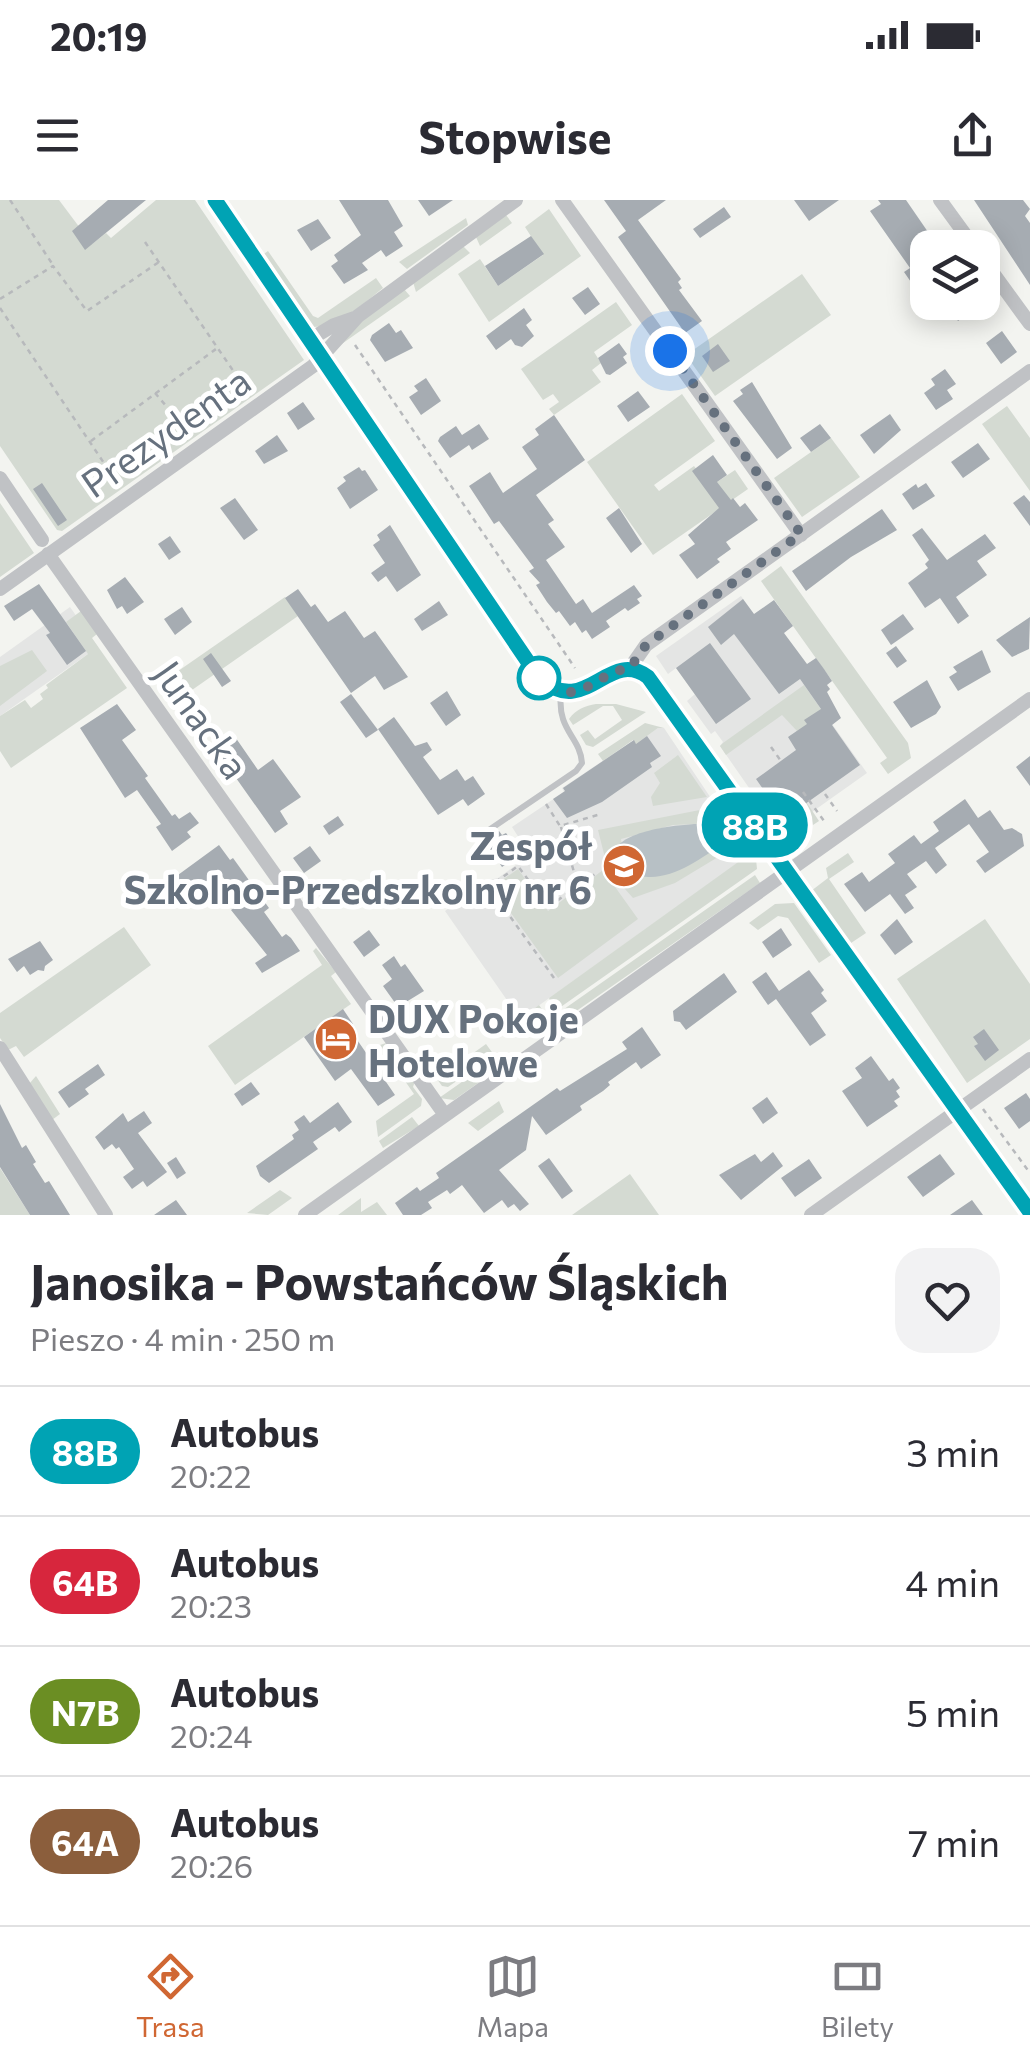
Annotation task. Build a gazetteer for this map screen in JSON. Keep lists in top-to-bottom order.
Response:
{
  "streets": {
    "street": ["Prezydenta", "Junacka"]
  },
  "crossings": [
    ["Prezydenta", "Junacka"]
  ],
  "places": {
    "school or university": ["Zespół Szkolno-Przedszkolny nr 6"],
    "hotel": ["DUX Pokoje Hotelowe"]
  },
  "lines": ["bus line 88B"],
  "page": {
    "status": "20:19",
    "header": "Stopwise",
    "on_map": "88B",
    "heading": ["Janosika - Powstańców Śląskich", "Pieszo · 4 min · 250 m"],
    "list": [
      {
        "mark": "88B",
        "name": "Autobus",
        "note": "20:22",
        "value": "3 min"
      },
      {
        "mark": "64B",
        "name": "Autobus",
        "note": "20:23",
        "value": "4 min"
      },
      {
        "mark": "N7B",
        "name": "Autobus",
        "note": "20:24",
        "value": "5 min"
      },
      {
        "mark": "64A",
        "name": "Autobus",
        "note": "20:26",
        "value": "7 min"
      }
    ],
    "tabs": ["Trasa", "Mapa", "Bilety"]
  }
}
